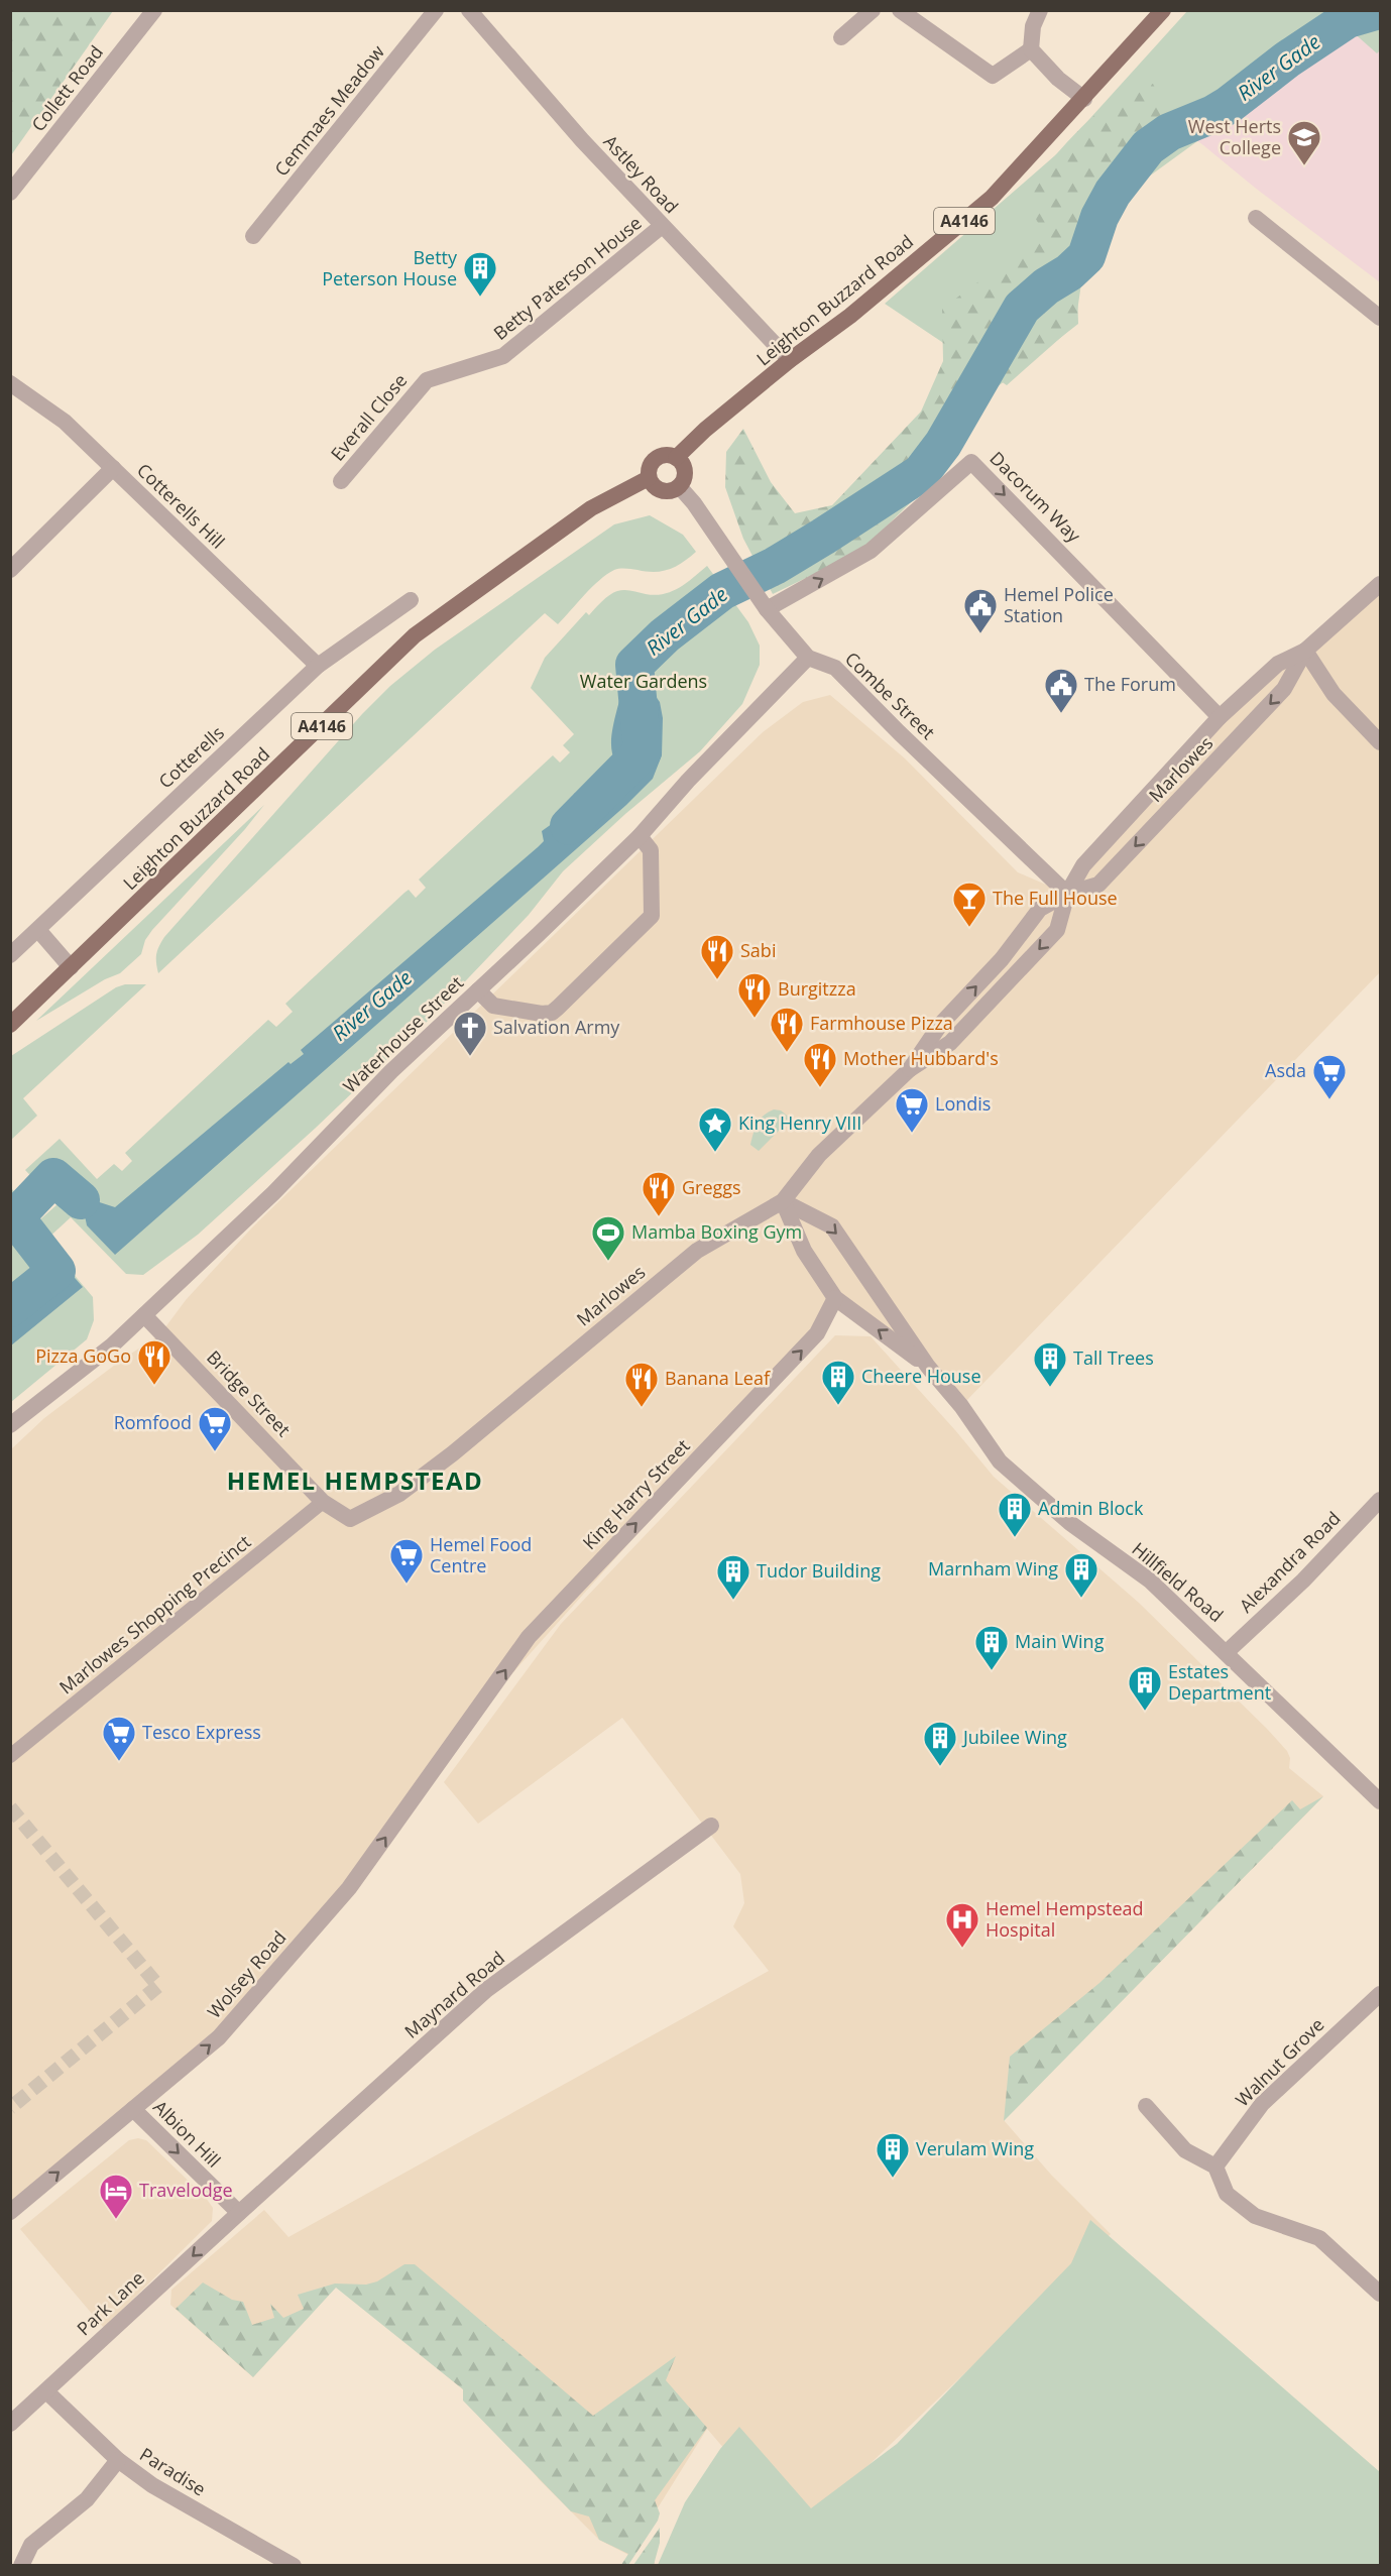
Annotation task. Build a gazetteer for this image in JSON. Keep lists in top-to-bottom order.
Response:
{
  "streets": {
    "main road": ["A4146", "Leighton Buzzard Road"],
    "street": [
      "Collett Road",
      "Cemmaes Meadow",
      "Astley Road",
      "Betty Paterson House",
      "Everall Close",
      "Dacorum Way",
      "Cotterells Hill",
      "Combe Street",
      "Cotterells",
      "Marlowes",
      "Waterhouse Street",
      "Bridge Street",
      "King Harry Street",
      "Alexandra Road",
      "Hillfield Road",
      "Marlowes Shopping Precinct",
      "Wolsey Road",
      "Maynard Road",
      "Walnut Grove",
      "Albion Hill",
      "Park Lane",
      "Paradise"
    ]
  },
  "crossings": [
    ["Astley Road", "Betty Paterson House"],
    ["Astley Road", "Leighton Buzzard Road"],
    ["Betty Paterson House", "Everall Close"],
    ["Leighton Buzzard Road", "Combe Street"],
    ["Dacorum Way", "Combe Street"],
    ["Dacorum Way", "Marlowes"],
    ["Cotterells Hill", "Cotterells"],
    ["Combe Street", "Marlowes"],
    ["Combe Street", "Waterhouse Street"],
    ["Marlowes", "Bridge Street"],
    ["Marlowes", "Hillfield Road"],
    ["Marlowes", "Marlowes Shopping Precinct"],
    ["Waterhouse Street", "Bridge Street"],
    ["Bridge Street", "Marlowes Shopping Precinct"],
    ["King Harry Street", "Hillfield Road"],
    ["King Harry Street", "Wolsey Road"],
    ["Alexandra Road", "Hillfield Road"],
    ["Wolsey Road", "Albion Hill"],
    ["Maynard Road", "Albion Hill"],
    ["Maynard Road", "Park Lane"],
    ["Albion Hill", "Park Lane"],
    ["Park Lane", "Paradise"]
  ],
  "one_way": [
    "King Harry Street",
    "Wolsey Road",
    "Albion Hill",
    "Park Lane"
  ],
  "districts": ["HEMEL HEMPSTEAD"],
  "water": ["River Gade"],
  "parks": ["Water Gardens"],
  "places": {
    "school or university": ["West Herts College"],
    "building": [
      "Betty Peterson House",
      "Tall Trees",
      "Cheere House",
      "Admin Block",
      "Marnham Wing",
      "Tudor Building",
      "Main Wing",
      "Estates Department",
      "Jubilee Wing",
      "Verulam Wing"
    ],
    "public building": ["Hemel Police Station", "The Forum"],
    "bar": ["The Full House"],
    "restaurant": [
      "Sabi",
      "Burgitzza",
      "Farmhouse Pizza",
      "Mother Hubbard's",
      "Greggs",
      "Pizza GoGo",
      "Banana Leaf"
    ],
    "church": ["Salvation Army"],
    "supermarket": [
      "Asda",
      "Londis",
      "Romfood",
      "Hemel Food Centre",
      "Tesco Express"
    ],
    "place": ["King Henry VIII"],
    "sports": ["Mamba Boxing Gym"],
    "hospital": ["Hemel Hempstead Hospital"],
    "hotel": ["Travelodge"]
  }
}
